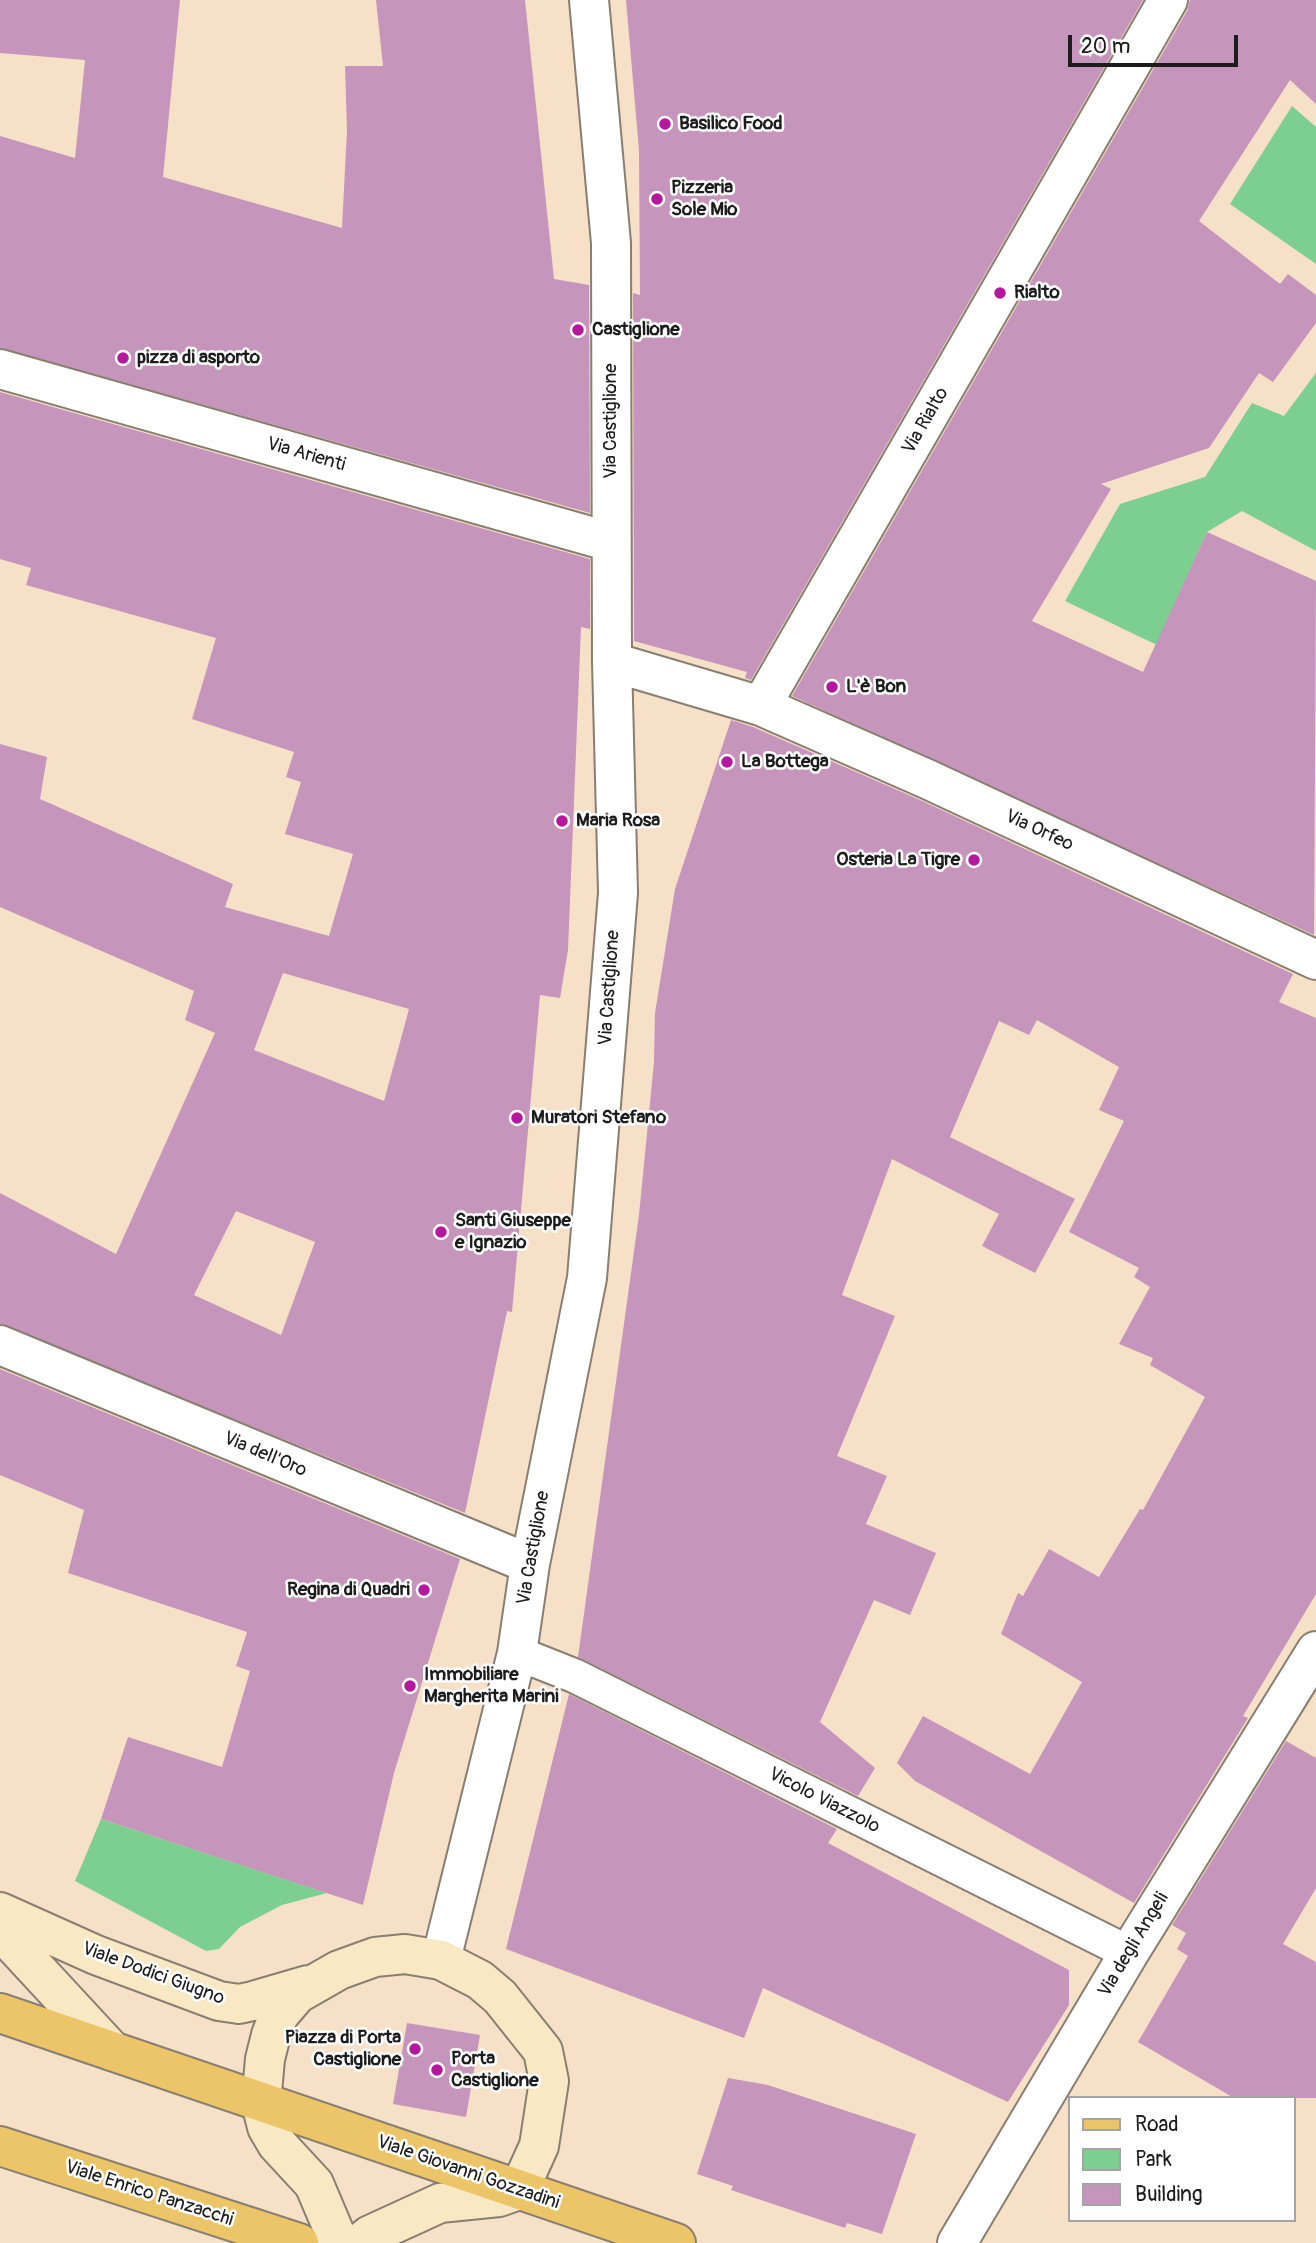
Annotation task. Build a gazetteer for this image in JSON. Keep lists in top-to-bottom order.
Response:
{
  "streets": {
    "main road": ["Viale Giovanni Gozzadini", "Viale Enrico Panzacchi"],
    "street": [
      "Via Castiglione",
      "Via Rialto",
      "Via Arienti",
      "Via Orfeo",
      "Via dell'Oro",
      "Via degli Angeli",
      "Viale Dodici Giugno"
    ],
    "lane": ["Vicolo Viazzolo"]
  },
  "crossings": [
    ["Via Castiglione", "Via Arienti"],
    ["Via Castiglione", "Via dell'Oro"],
    ["Via Castiglione", "Vicolo Viazzolo"],
    ["Via Rialto", "Via Orfeo"],
    ["Vicolo Viazzolo", "Via degli Angeli"]
  ],
  "places": [
    "Basilico Food",
    "Pizzeria Sole Mio",
    "Rialto",
    "Castiglione",
    "pizza di asporto",
    "L'è Bon",
    "La Bottega",
    "Maria Rosa",
    "Osteria La Tigre",
    "Muratori Stefano",
    "Santi Giuseppe e Ignazio",
    "Regina di Quadri",
    "Immobiliare Margherita Marini",
    "Piazza di Porta Castiglione",
    "Porta Castiglione"
  ],
  "legend": ["Road", "Park", "Building"],
  "scale_bar": "20 m"
}
